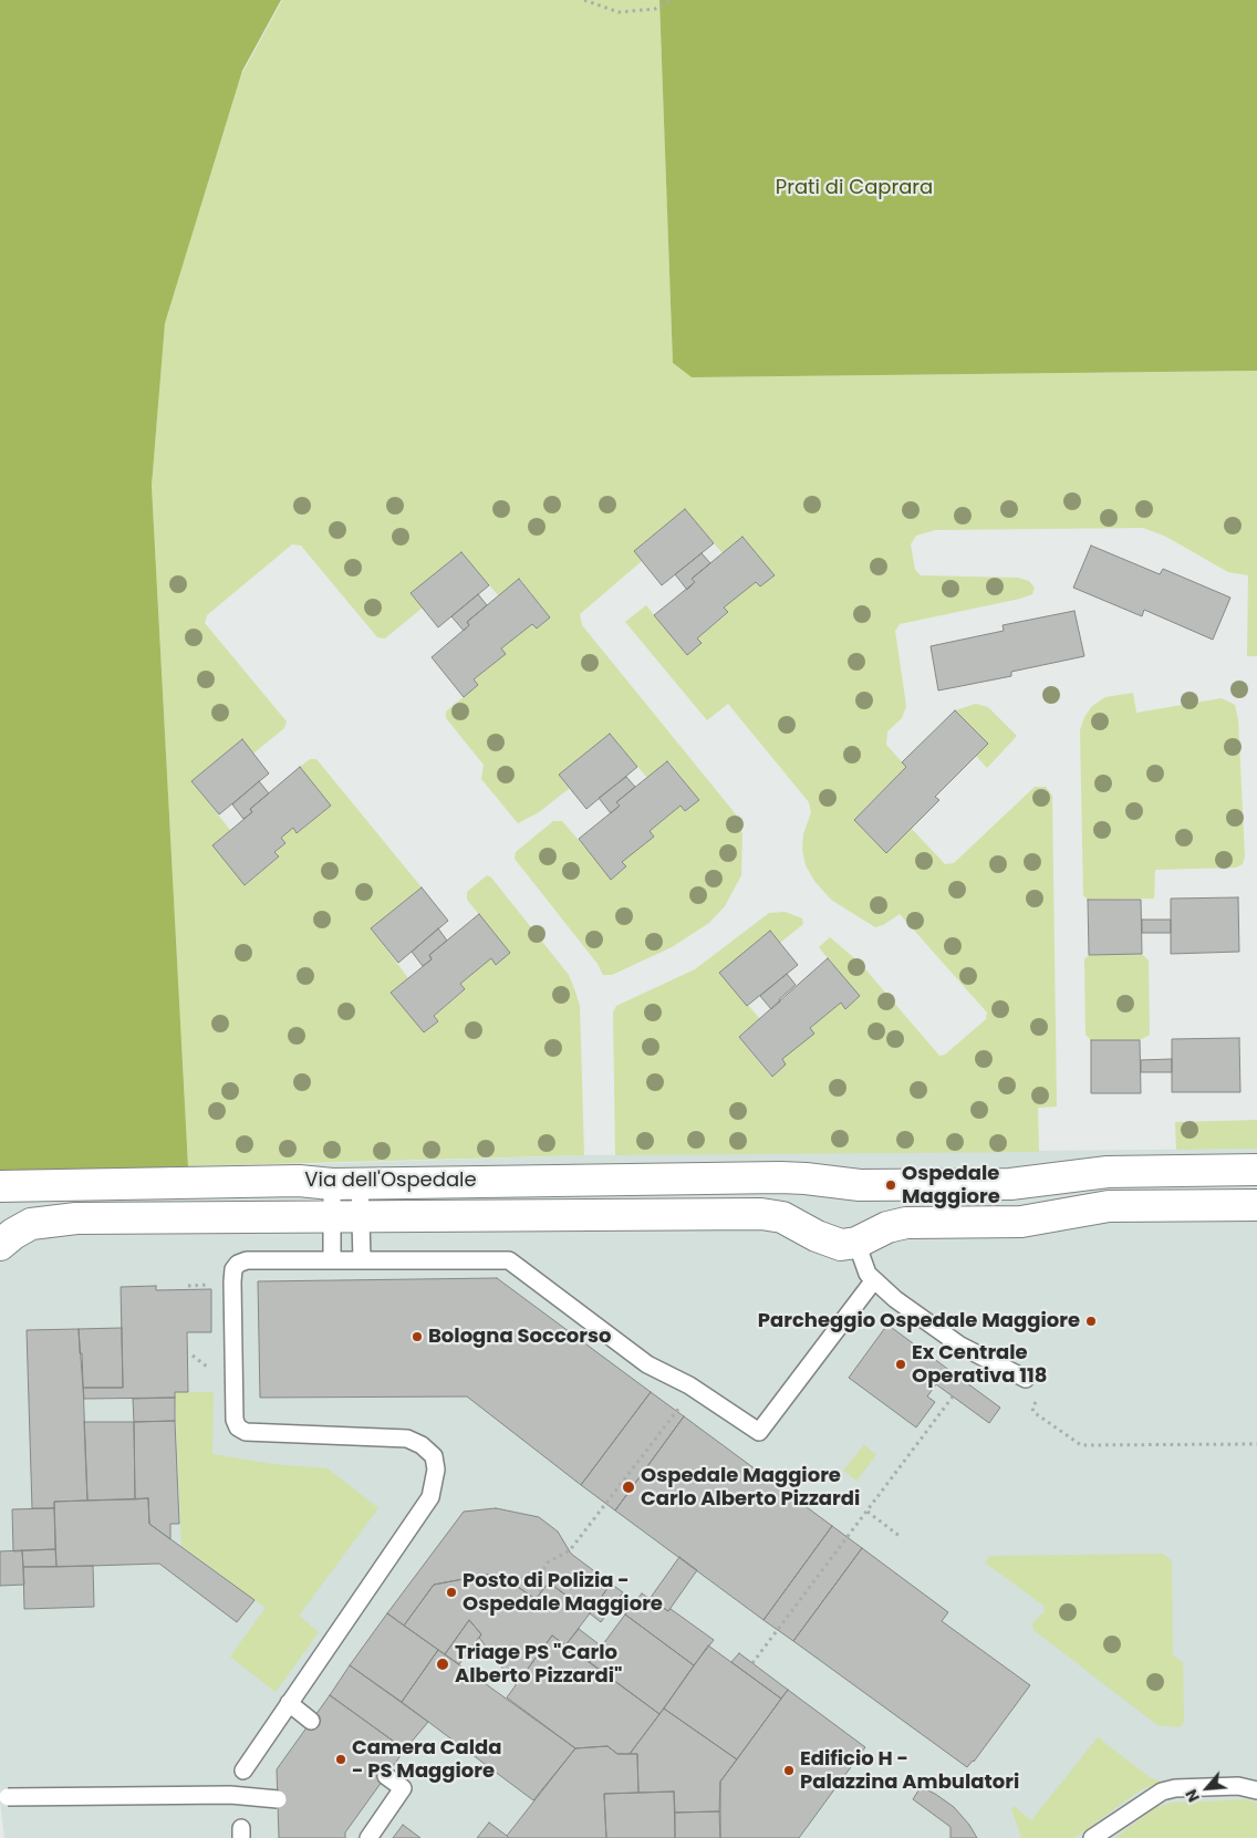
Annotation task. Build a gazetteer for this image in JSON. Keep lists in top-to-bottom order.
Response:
{
  "streets": {
    "street": ["Via dell'Ospedale"]
  },
  "parks": ["Prati di Caprara"],
  "places": [
    "Ospedale Maggiore",
    "Parcheggio Ospedale Maggiore",
    "Bologna Soccorso",
    "Ex Centrale Operativa 118",
    "Ospedale Maggiore Carlo Alberto Pizzardi",
    "Posto di Polizia - Ospedale Maggiore",
    "Triage PS \"Carlo Alberto Pizzardi\"",
    "Camera Calda - PS Maggiore",
    "Edificio H - Palazzina Ambulatori"
  ],
  "north": "bottom left"
}
